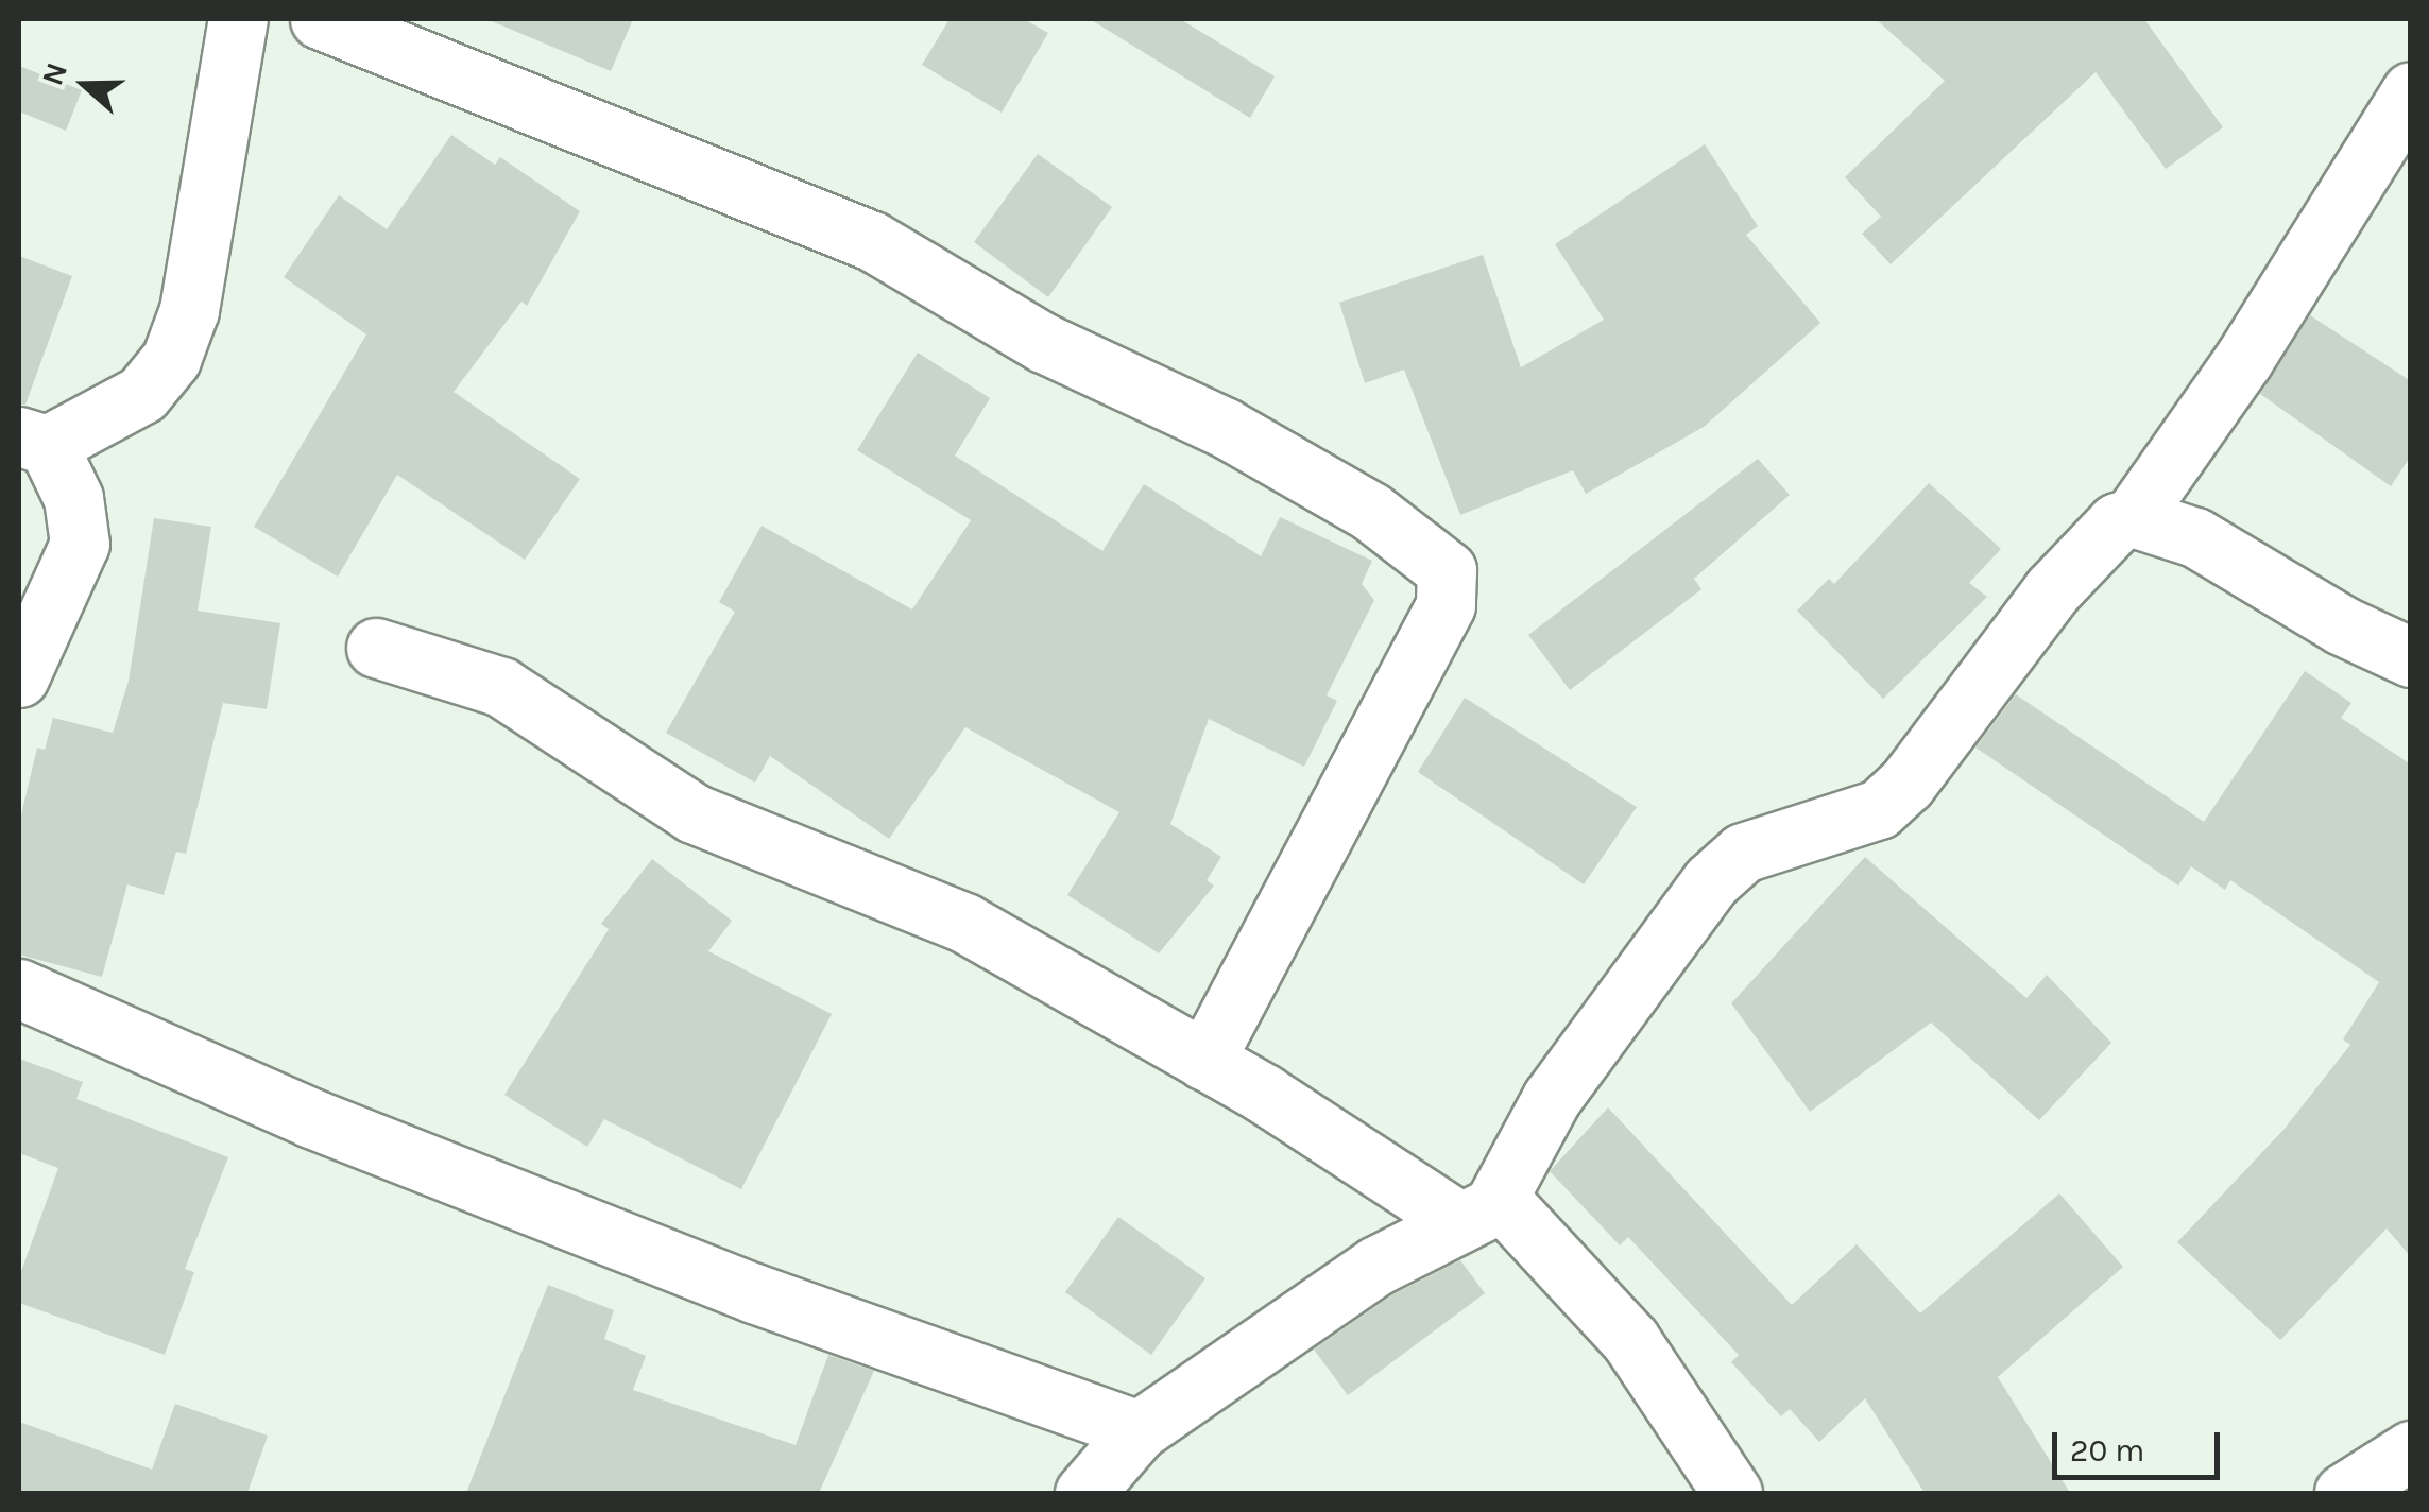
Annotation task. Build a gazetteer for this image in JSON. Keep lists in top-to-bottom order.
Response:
{
  "scale_bar": "20 m",
  "north": "left"
}
